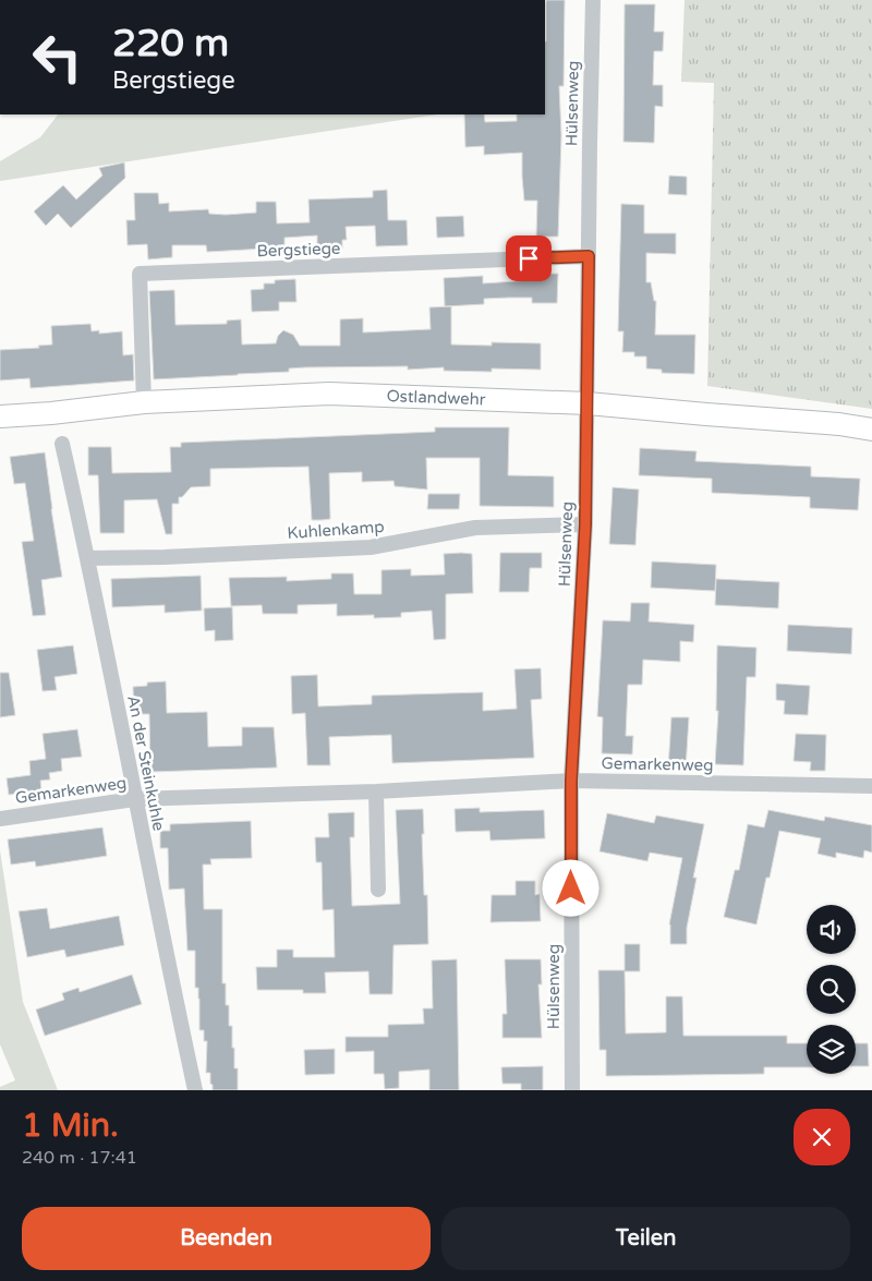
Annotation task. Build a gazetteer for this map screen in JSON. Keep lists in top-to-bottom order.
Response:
{
  "streets": {
    "street": [
      "Hülsenweg",
      "Bergstiege",
      "Ostlandwehr",
      "Kuhlenkamp",
      "An der Steinkuhle",
      "Gemarkenweg"
    ]
  },
  "crossings": [
    ["Hülsenweg", "Bergstiege"],
    ["Hülsenweg", "Ostlandwehr"],
    ["Hülsenweg", "Kuhlenkamp"],
    ["Hülsenweg", "Gemarkenweg"],
    ["Bergstiege", "Ostlandwehr"],
    ["Kuhlenkamp", "An der Steinkuhle"],
    ["An der Steinkuhle", "Gemarkenweg"]
  ],
  "page": {
    "turn": ["220 m", "Bergstiege"],
    "heading": ["1 Min.", "240 m · 17:41"],
    "buttons": ["Beenden", "Teilen"]
  }
}
